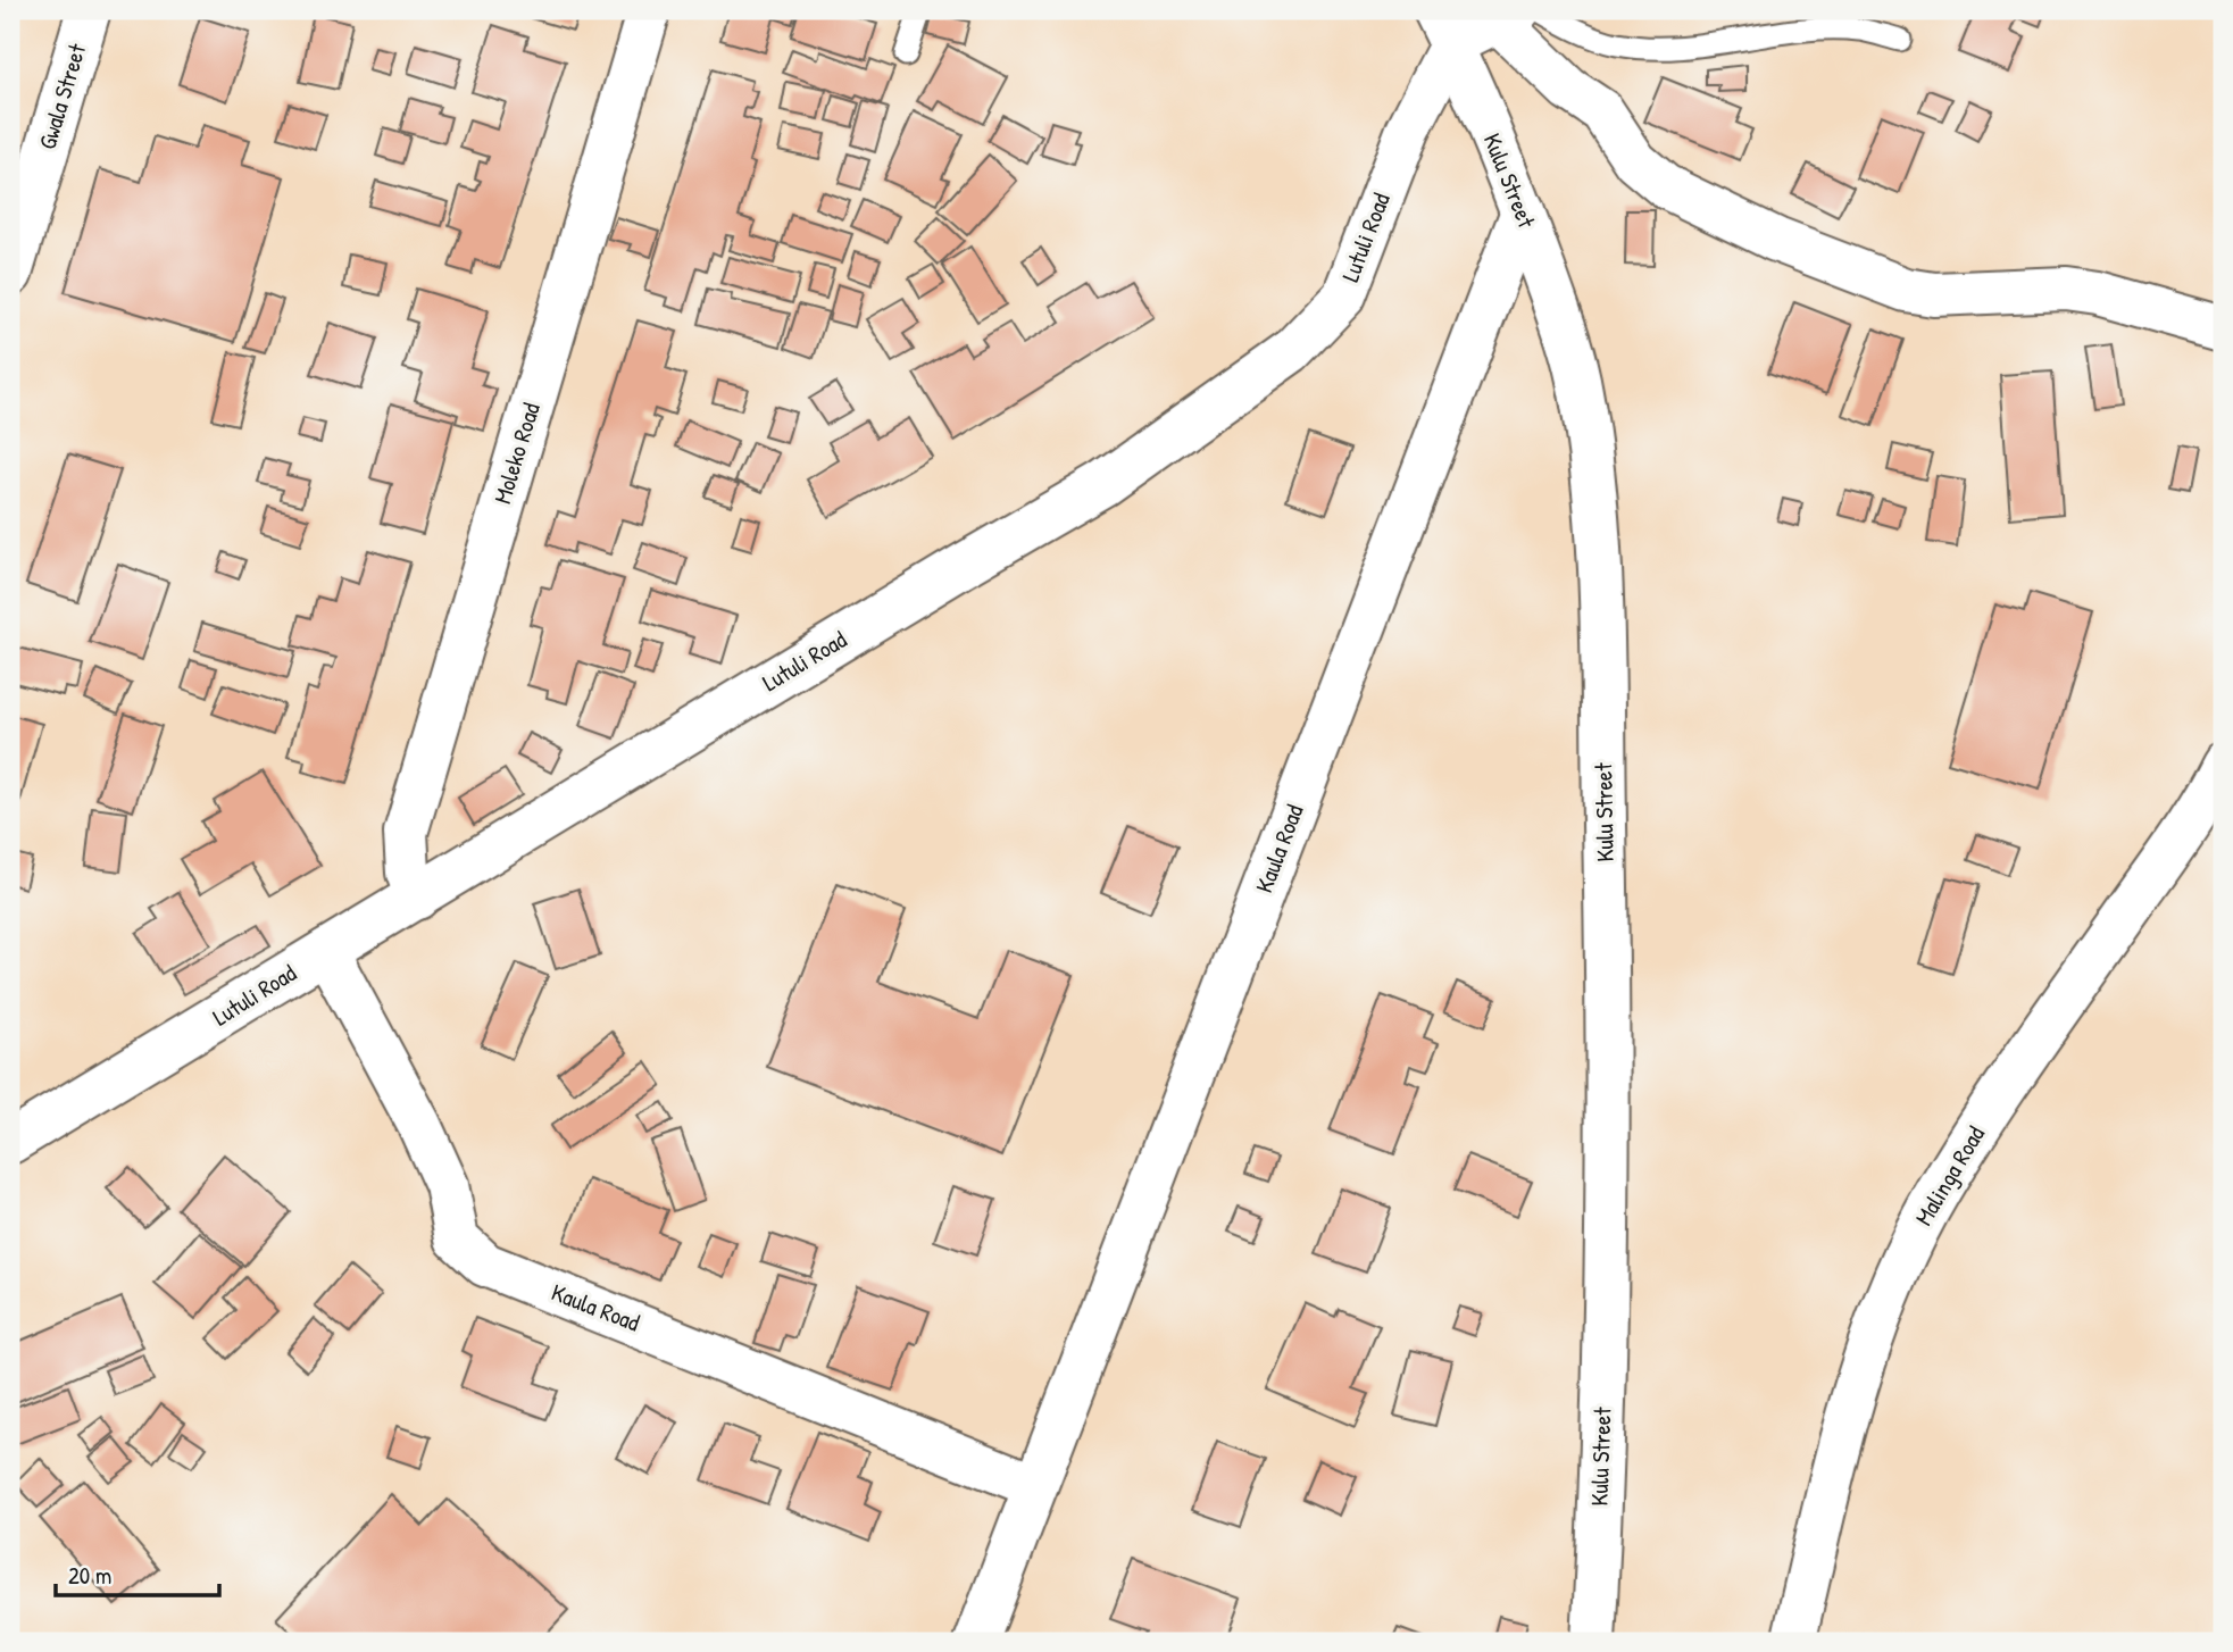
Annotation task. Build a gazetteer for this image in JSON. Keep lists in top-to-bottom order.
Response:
{
  "streets": {
    "street": [
      "Gwala Street",
      "Kulu Street",
      "Lutuli Road",
      "Moleko Road",
      "Kaula Road",
      "Malinga Road"
    ]
  },
  "crossings": [
    ["Kulu Street", "Lutuli Road"],
    ["Kulu Street", "Kaula Road"],
    ["Lutuli Road", "Moleko Road"],
    ["Lutuli Road", "Kaula Road"]
  ],
  "scale_bar": "20 m"
}
